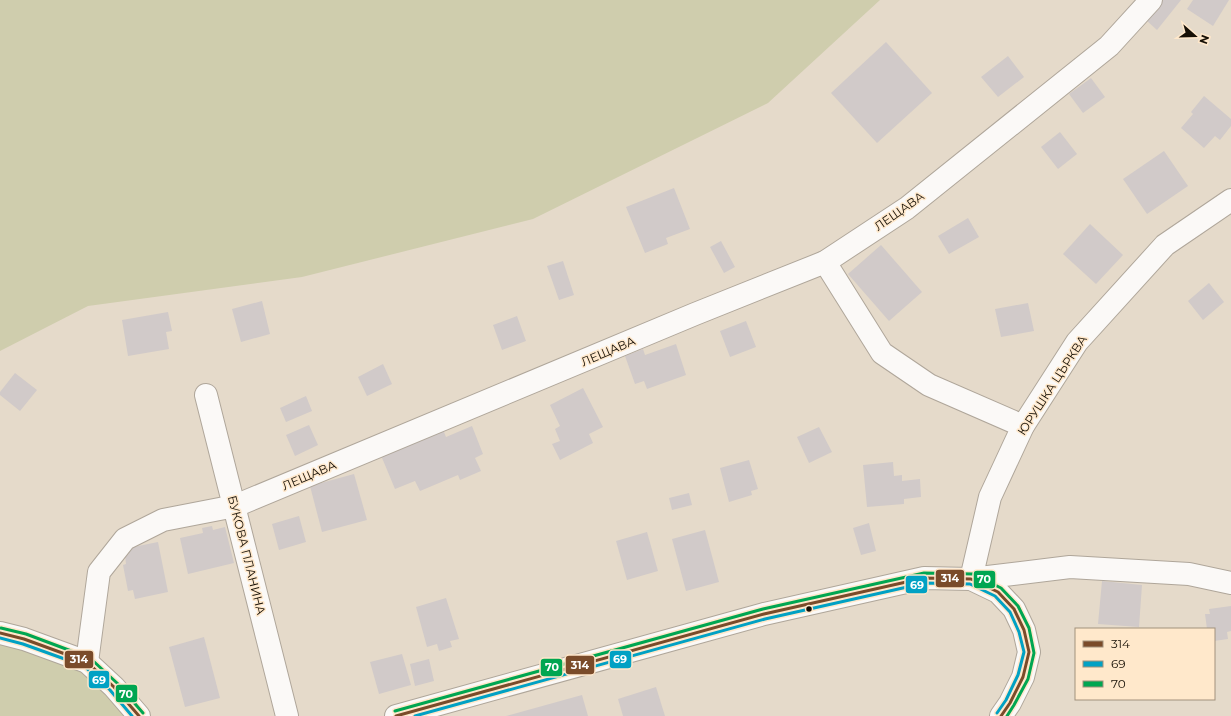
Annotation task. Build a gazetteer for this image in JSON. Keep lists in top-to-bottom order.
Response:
{
  "streets": {
    "street": ["ЛЕЩАВА", "ЮРУШКА ЦЪРКВА", "БУКОВА ПЛАНИНА"]
  },
  "crossings": [
    ["ЛЕЩАВА", "БУКОВА ПЛАНИНА"]
  ],
  "lines": ["transit line 70", "transit line 314", "transit line 69"],
  "legend": ["314", "69", "70"],
  "north": "right"
}
